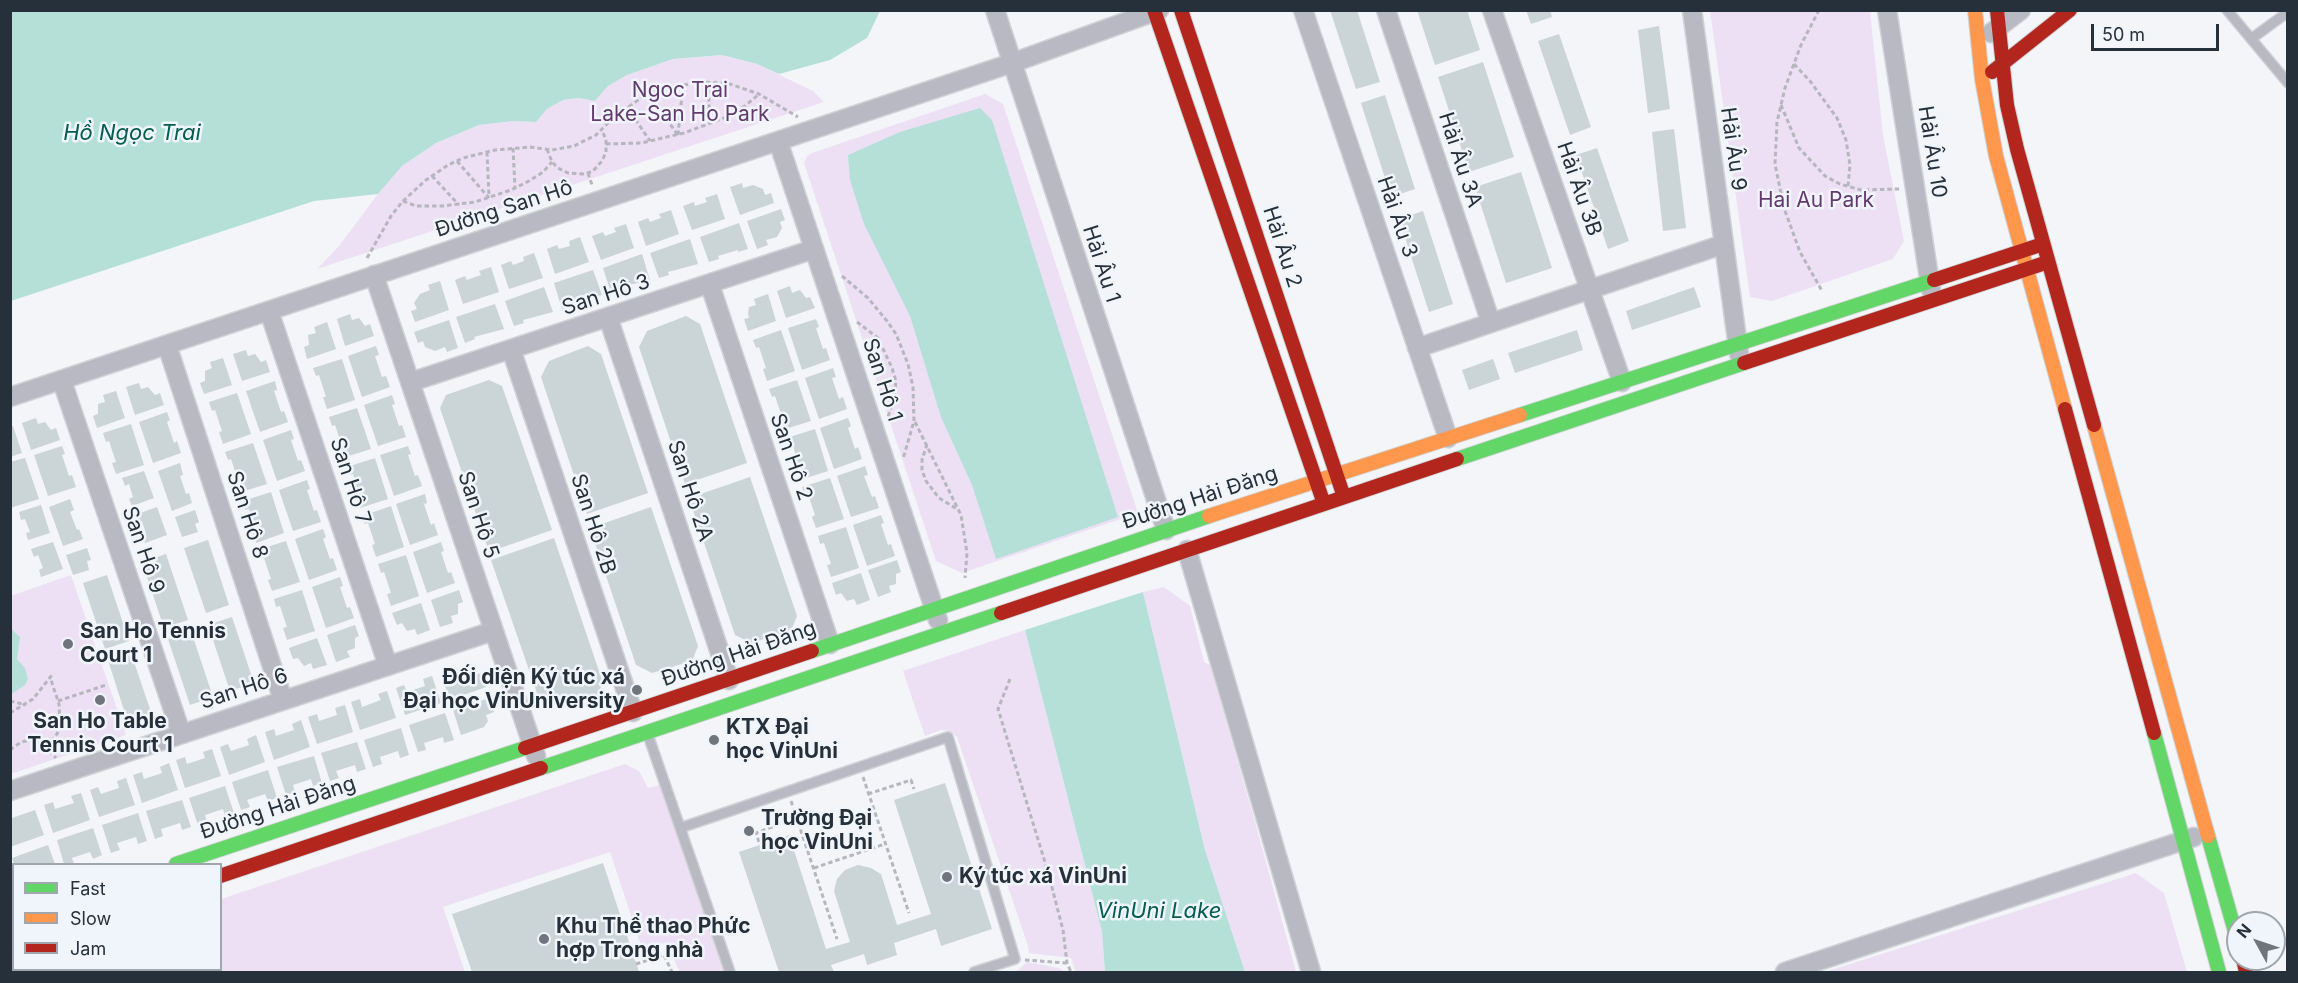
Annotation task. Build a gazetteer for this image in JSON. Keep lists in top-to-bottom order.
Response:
{
  "streets": {
    "street": [
      "Hải Âu 9",
      "Hải Âu 10",
      "Hải Âu 3A",
      "Hải Âu 3B",
      "Đường San Hô",
      "Hải Âu 3",
      "Hải Âu 2",
      "Hải Âu 1",
      "San Hô 3",
      "San Hô 1",
      "San Hô 2",
      "San Hô 7",
      "San Hô 2A",
      "Đường Hải Đăng",
      "San Hô 8",
      "San Hô 5",
      "San Hô 2B",
      "San Hô 9",
      "San Hô 6"
    ]
  },
  "crossings": [
    ["Hải Âu 9", "Đường Hải Đăng"],
    ["Hải Âu 10", "Đường Hải Đăng"],
    ["Hải Âu 3B", "Đường Hải Đăng"],
    ["Đường San Hô", "Hải Âu 1"],
    ["Đường San Hô", "San Hô 1"],
    ["Đường San Hô", "San Hô 7"],
    ["Đường San Hô", "San Hô 8"],
    ["Đường San Hô", "San Hô 5"],
    ["Đường San Hô", "San Hô 9"],
    ["Hải Âu 3", "Đường Hải Đăng"],
    ["Hải Âu 2", "Đường Hải Đăng"],
    ["Hải Âu 1", "Đường Hải Đăng"],
    ["San Hô 3", "San Hô 1"],
    ["San Hô 3", "San Hô 2"],
    ["San Hô 3", "San Hô 2A"],
    ["San Hô 3", "San Hô 5"],
    ["San Hô 3", "San Hô 2B"],
    ["San Hô 1", "Đường Hải Đăng"],
    ["San Hô 2", "Đường Hải Đăng"],
    ["San Hô 7", "San Hô 6"],
    ["San Hô 2A", "Đường Hải Đăng"],
    ["Đường Hải Đăng", "San Hô 5"],
    ["Đường Hải Đăng", "San Hô 2B"],
    ["San Hô 8", "San Hô 6"],
    ["San Hô 5", "San Hô 6"],
    ["San Hô 9", "San Hô 6"]
  ],
  "water": ["Hồ Ngọc Trai", "VinUni Lake"],
  "parks": ["Ngoc Trai Lake-San Ho Park", "Hai Au Park"],
  "places": [
    "San Ho Tennis Court 1",
    "Đối diện Ký túc xá Đại học VinUniversity",
    "San Ho Table Tennis Court 1",
    "KTX Đại học VinUni",
    "Trường Đại học VinUni",
    "Ký túc xá VinUni",
    "Khu Thể thao Phức hợp Trong nhà"
  ],
  "legend": ["Fast", "Slow", "Jam"],
  "scale_bar": "50 m",
  "north": "top left"
}
